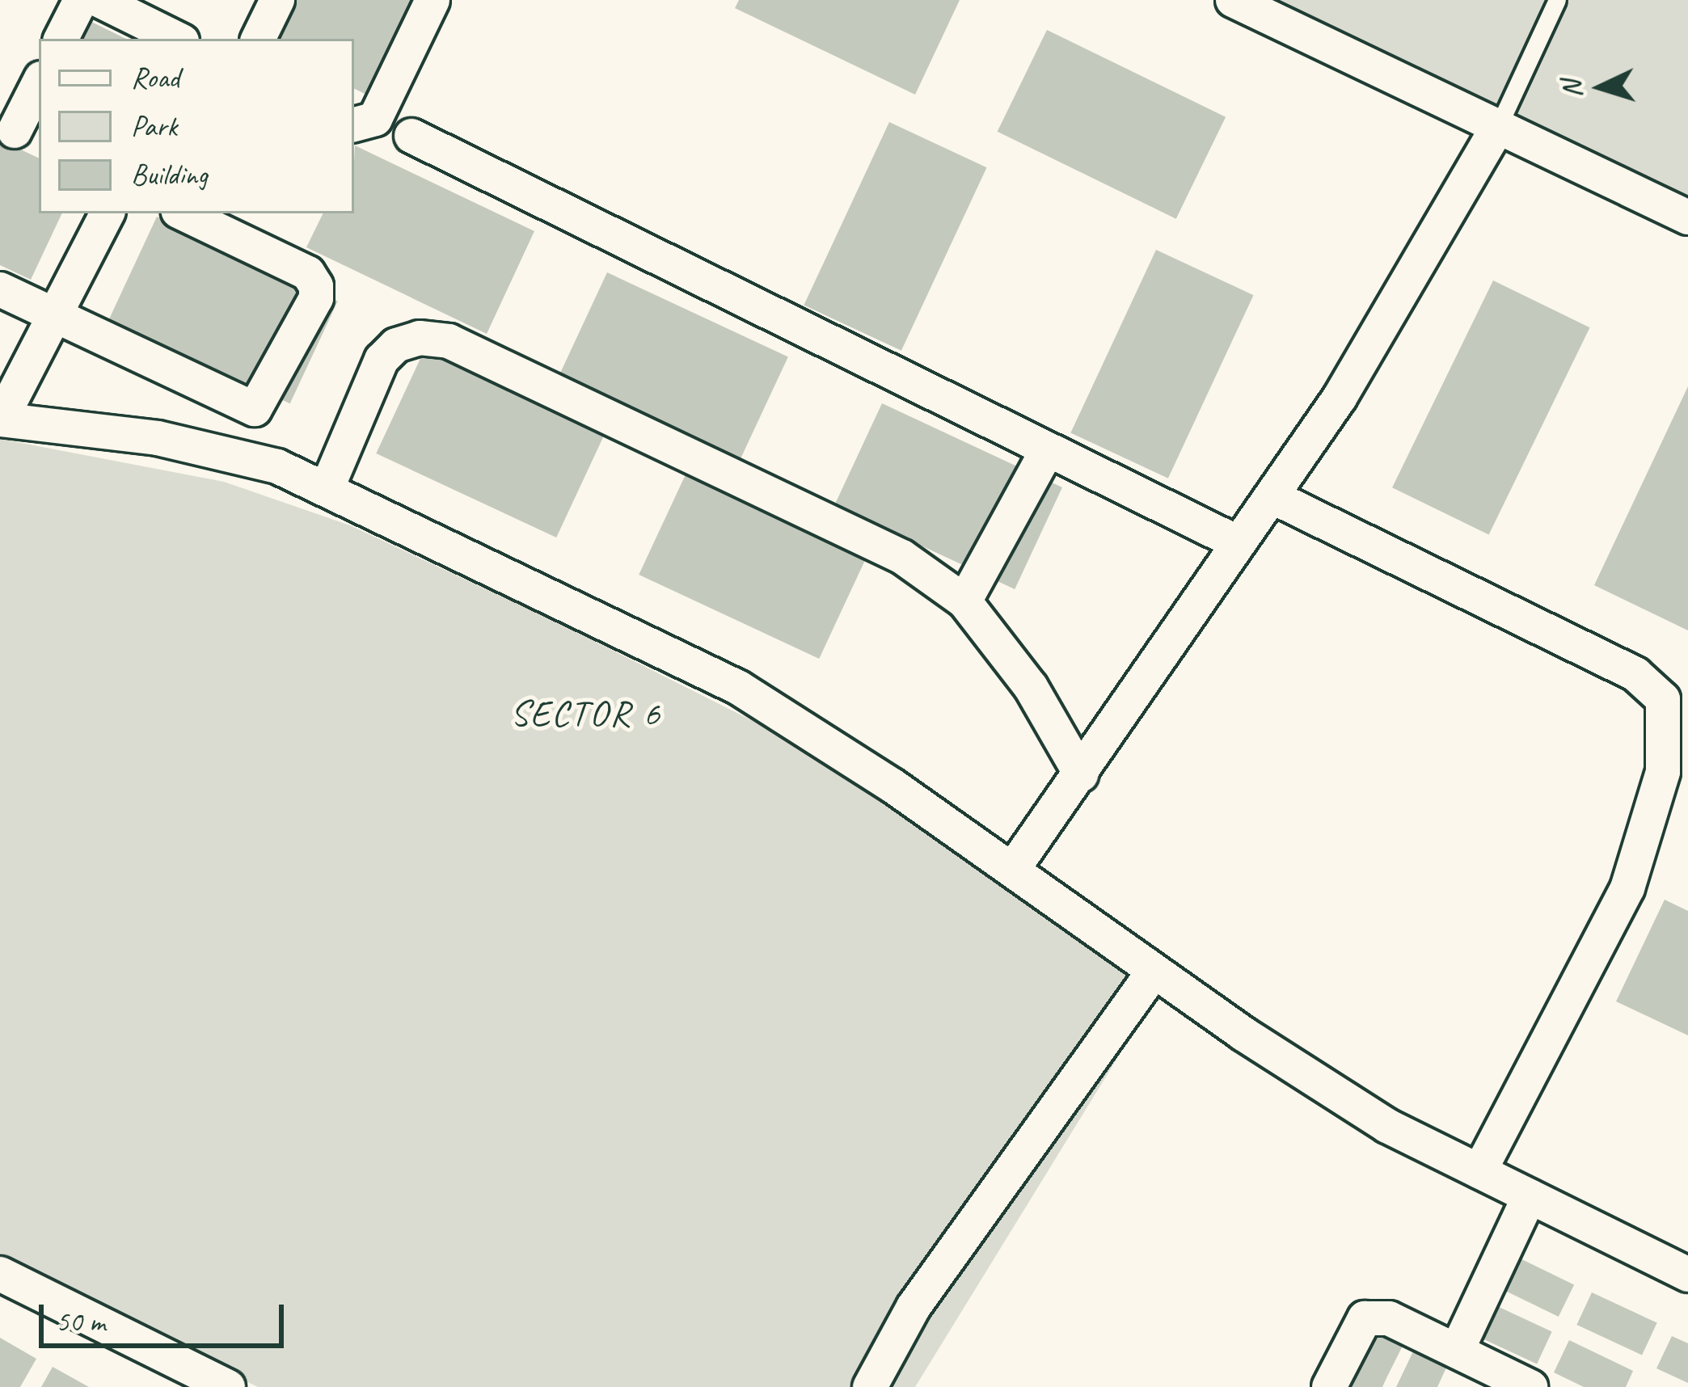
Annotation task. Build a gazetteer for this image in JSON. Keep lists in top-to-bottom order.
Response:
{
  "districts": ["SECTOR 6"],
  "legend": ["Road", "Park", "Building"],
  "scale_bar": "50 m",
  "north": "left"
}
